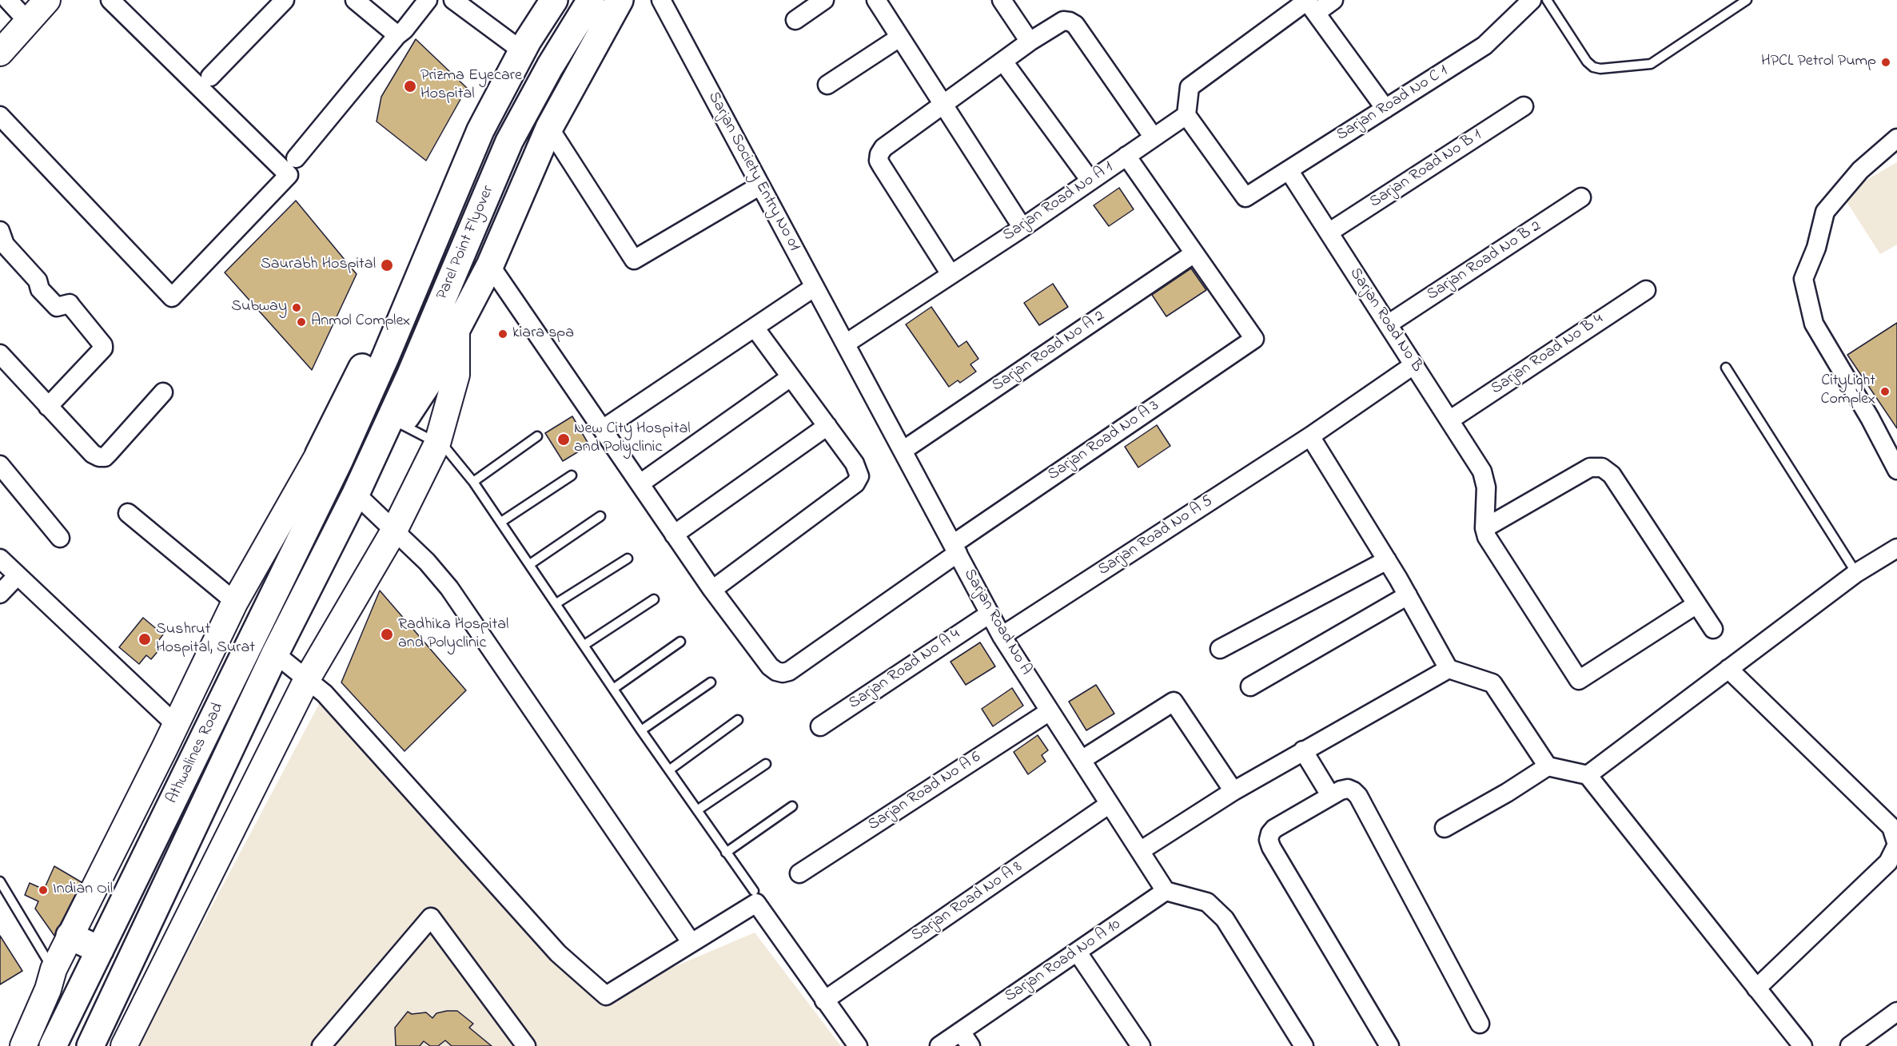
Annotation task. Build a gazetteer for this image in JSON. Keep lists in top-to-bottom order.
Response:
{
  "streets": {
    "main road": ["Parel Point Flyover", "Athwalines Road"],
    "street": [
      "Sarjan Road No C 1",
      "Sarjan Road No B 1",
      "Sarjan Society Entry No 01",
      "Sarjan Road No A 1",
      "Sarjan Road No B 2",
      "Sarjan Road No B",
      "Sarjan Road No A 2",
      "Sarjan Road No B 4",
      "Sarjan Road No A 3",
      "Sarjan Road No A 5",
      "Sarjan Road No A",
      "Sarjan Road No A 4",
      "Sarjan Road No A 6",
      "Sarjan Road No A 8",
      "Sarjan Road No A 10"
    ]
  },
  "crossings": [
    ["Sarjan Road No C 1", "Sarjan Road No A 1"],
    ["Sarjan Road No C 1", "Sarjan Road No B"],
    ["Sarjan Road No B 1", "Sarjan Road No B"],
    ["Sarjan Society Entry No 01", "Sarjan Road No A 1"],
    ["Sarjan Society Entry No 01", "Sarjan Road No A"],
    ["Sarjan Road No A 1", "Sarjan Road No A"],
    ["Parel Point Flyover", "Athwalines Road"],
    ["Sarjan Road No B 2", "Sarjan Road No B"],
    ["Sarjan Road No B", "Sarjan Road No B 4"],
    ["Sarjan Road No B", "Sarjan Road No A 5"],
    ["Sarjan Road No A 2", "Sarjan Road No A 3"],
    ["Sarjan Road No A 2", "Sarjan Road No A"],
    ["Sarjan Road No A 3", "Sarjan Road No A"],
    ["Sarjan Road No A 5", "Sarjan Road No A"],
    ["Sarjan Road No A", "Sarjan Road No A 4"],
    ["Sarjan Road No A", "Sarjan Road No A 6"],
    ["Sarjan Road No A", "Sarjan Road No A 8"],
    ["Sarjan Road No A", "Sarjan Road No A 10"]
  ],
  "places": [
    "HPCL Petrol Pump",
    "Prizma Eyecare Hospital",
    "Saurabh Hospital",
    "Subway",
    "Anmol Complex",
    "kiara spa",
    "CityLight Complex",
    "New City Hospital and Polyclinic",
    "Radhika Hospital and Polyclinic",
    "Sushrut Hospital, Surat",
    "Indian Oil"
  ]
}
